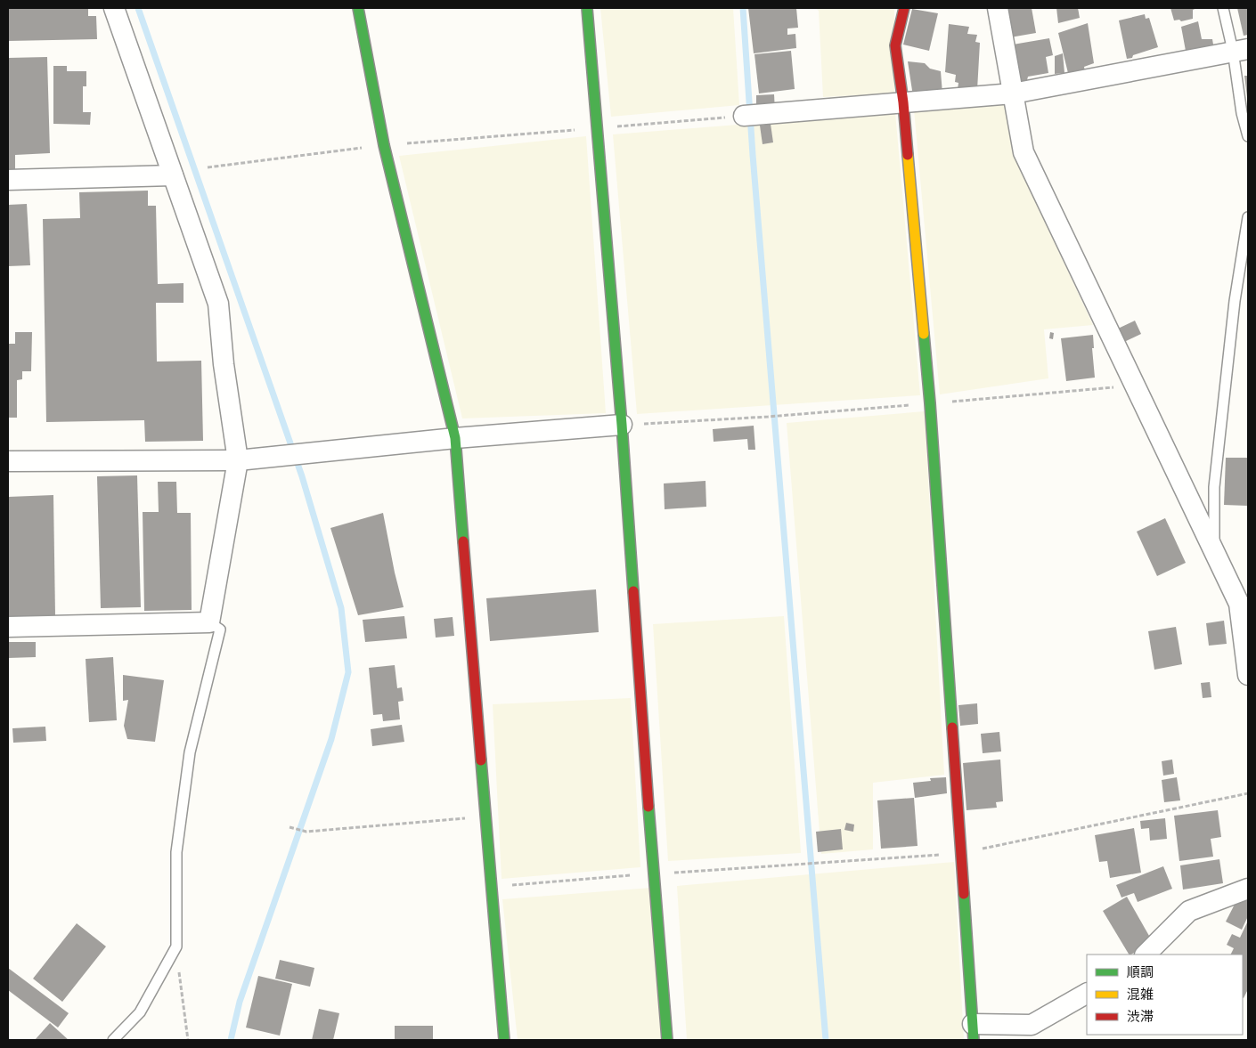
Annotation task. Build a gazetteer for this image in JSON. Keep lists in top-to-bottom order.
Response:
{
  "legend": ["順調", "混雑", "渋滞"]
}
